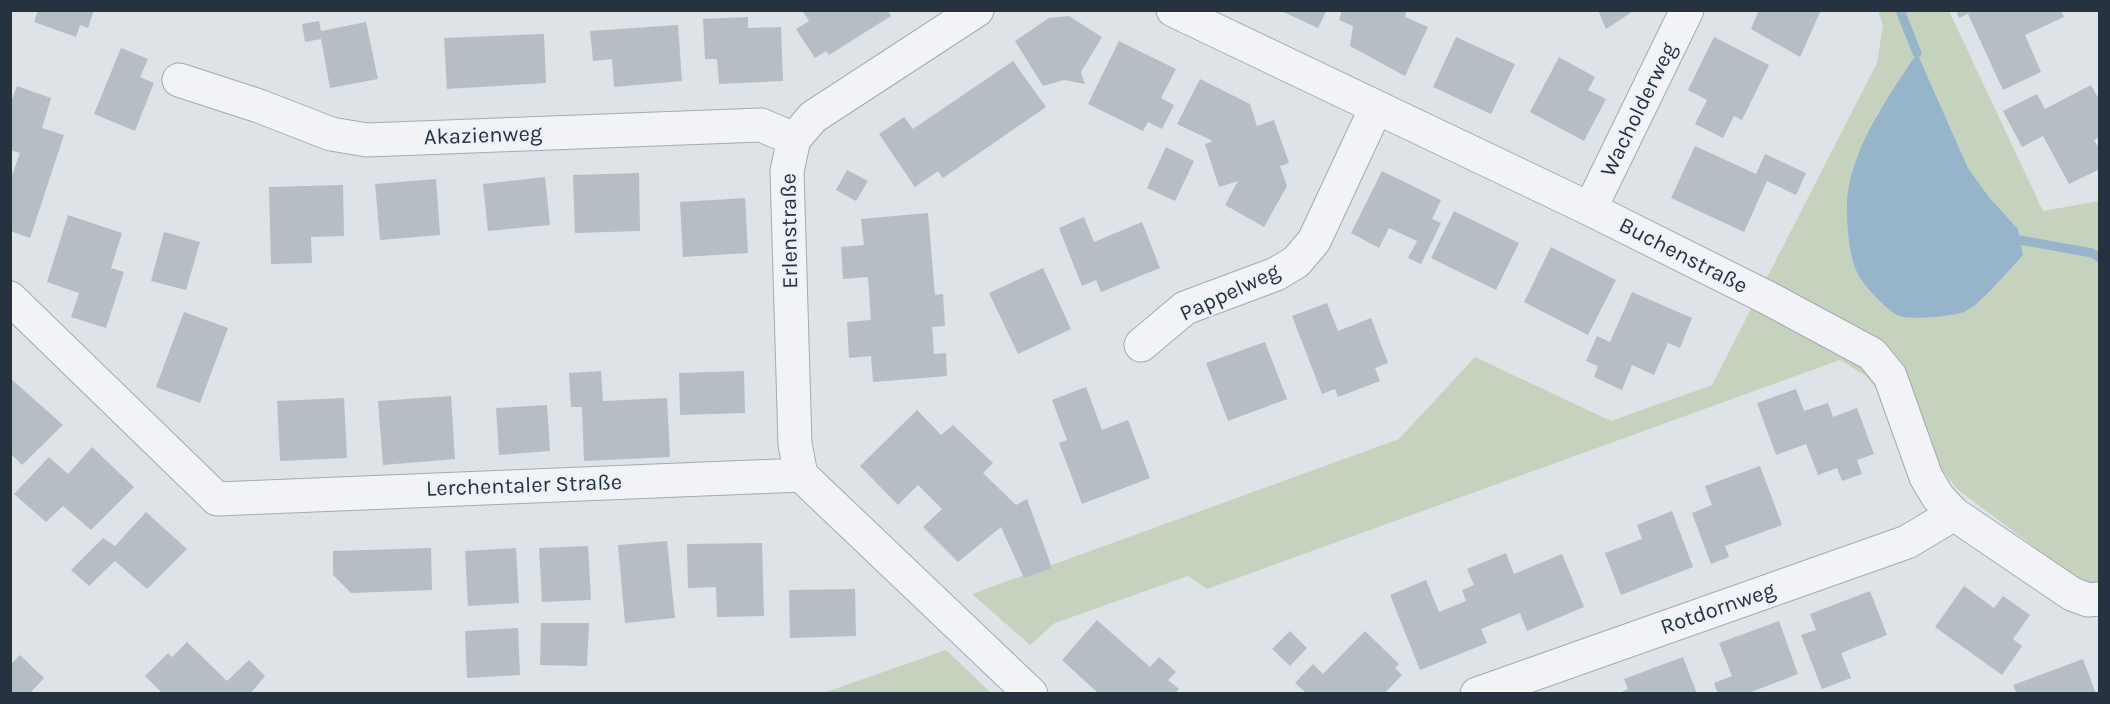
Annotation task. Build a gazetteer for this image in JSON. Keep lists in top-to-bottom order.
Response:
{
  "streets": {
    "street": [
      "Wacholderweg",
      "Akazienweg",
      "Erlenstraße",
      "Buchenstraße",
      "Pappelweg",
      "Lerchentaler Straße",
      "Rotdornweg"
    ]
  },
  "crossings": [
    ["Wacholderweg", "Buchenstraße"],
    ["Akazienweg", "Erlenstraße"],
    ["Erlenstraße", "Lerchentaler Straße"],
    ["Buchenstraße", "Pappelweg"],
    ["Buchenstraße", "Rotdornweg"]
  ]
}
